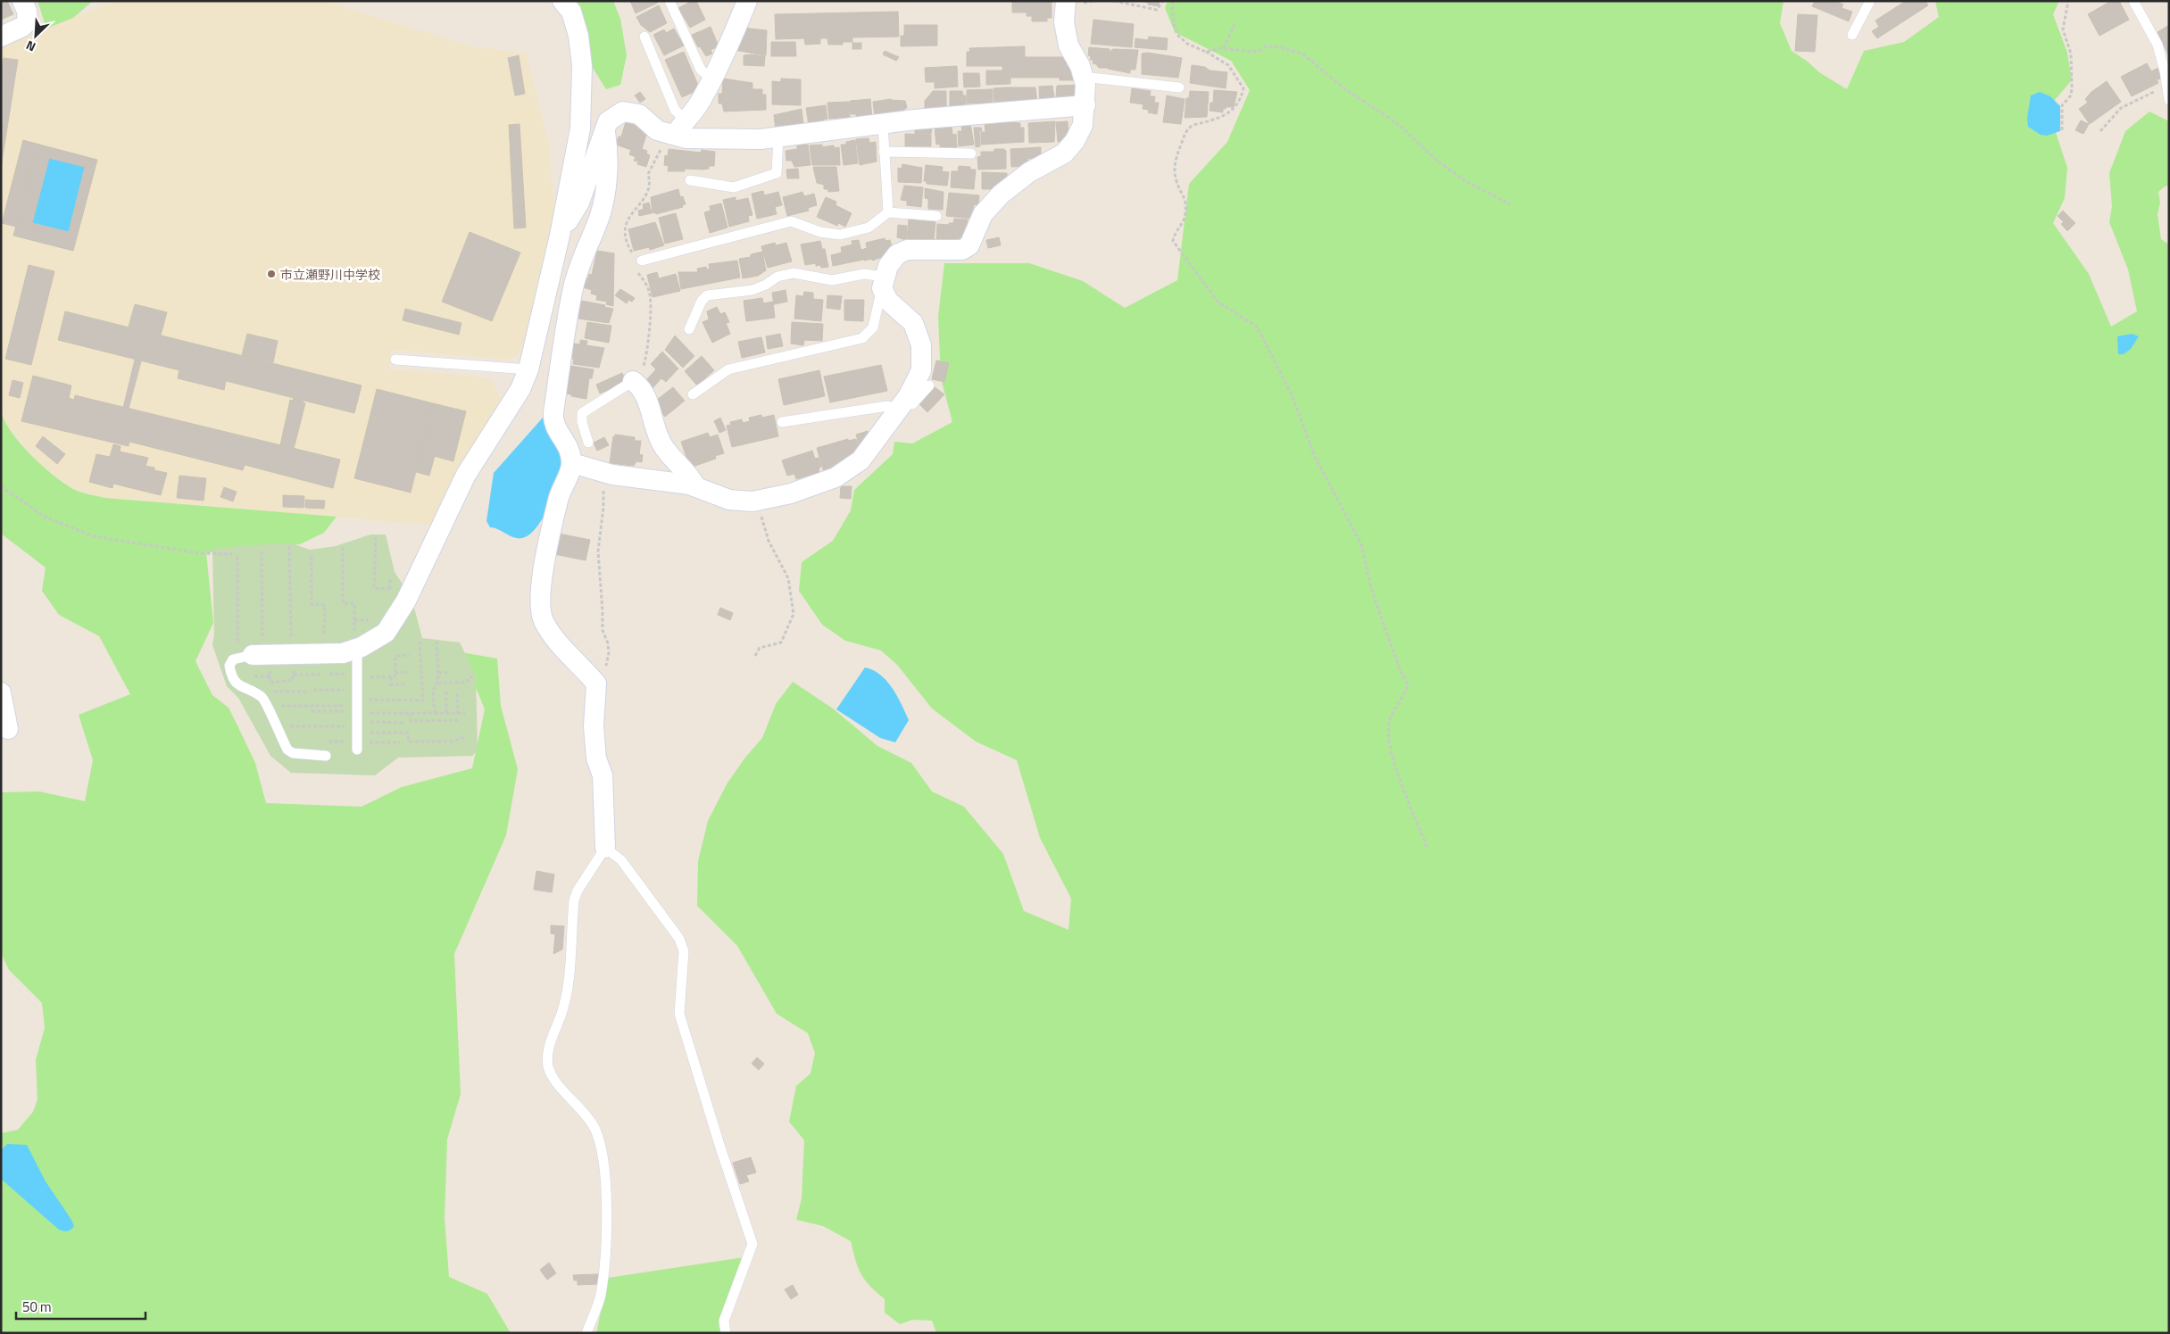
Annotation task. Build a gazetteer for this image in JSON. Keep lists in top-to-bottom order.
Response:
{
  "places": ["市立瀬野川中学校"],
  "scale_bar": "50 m",
  "north": "bottom left"
}
